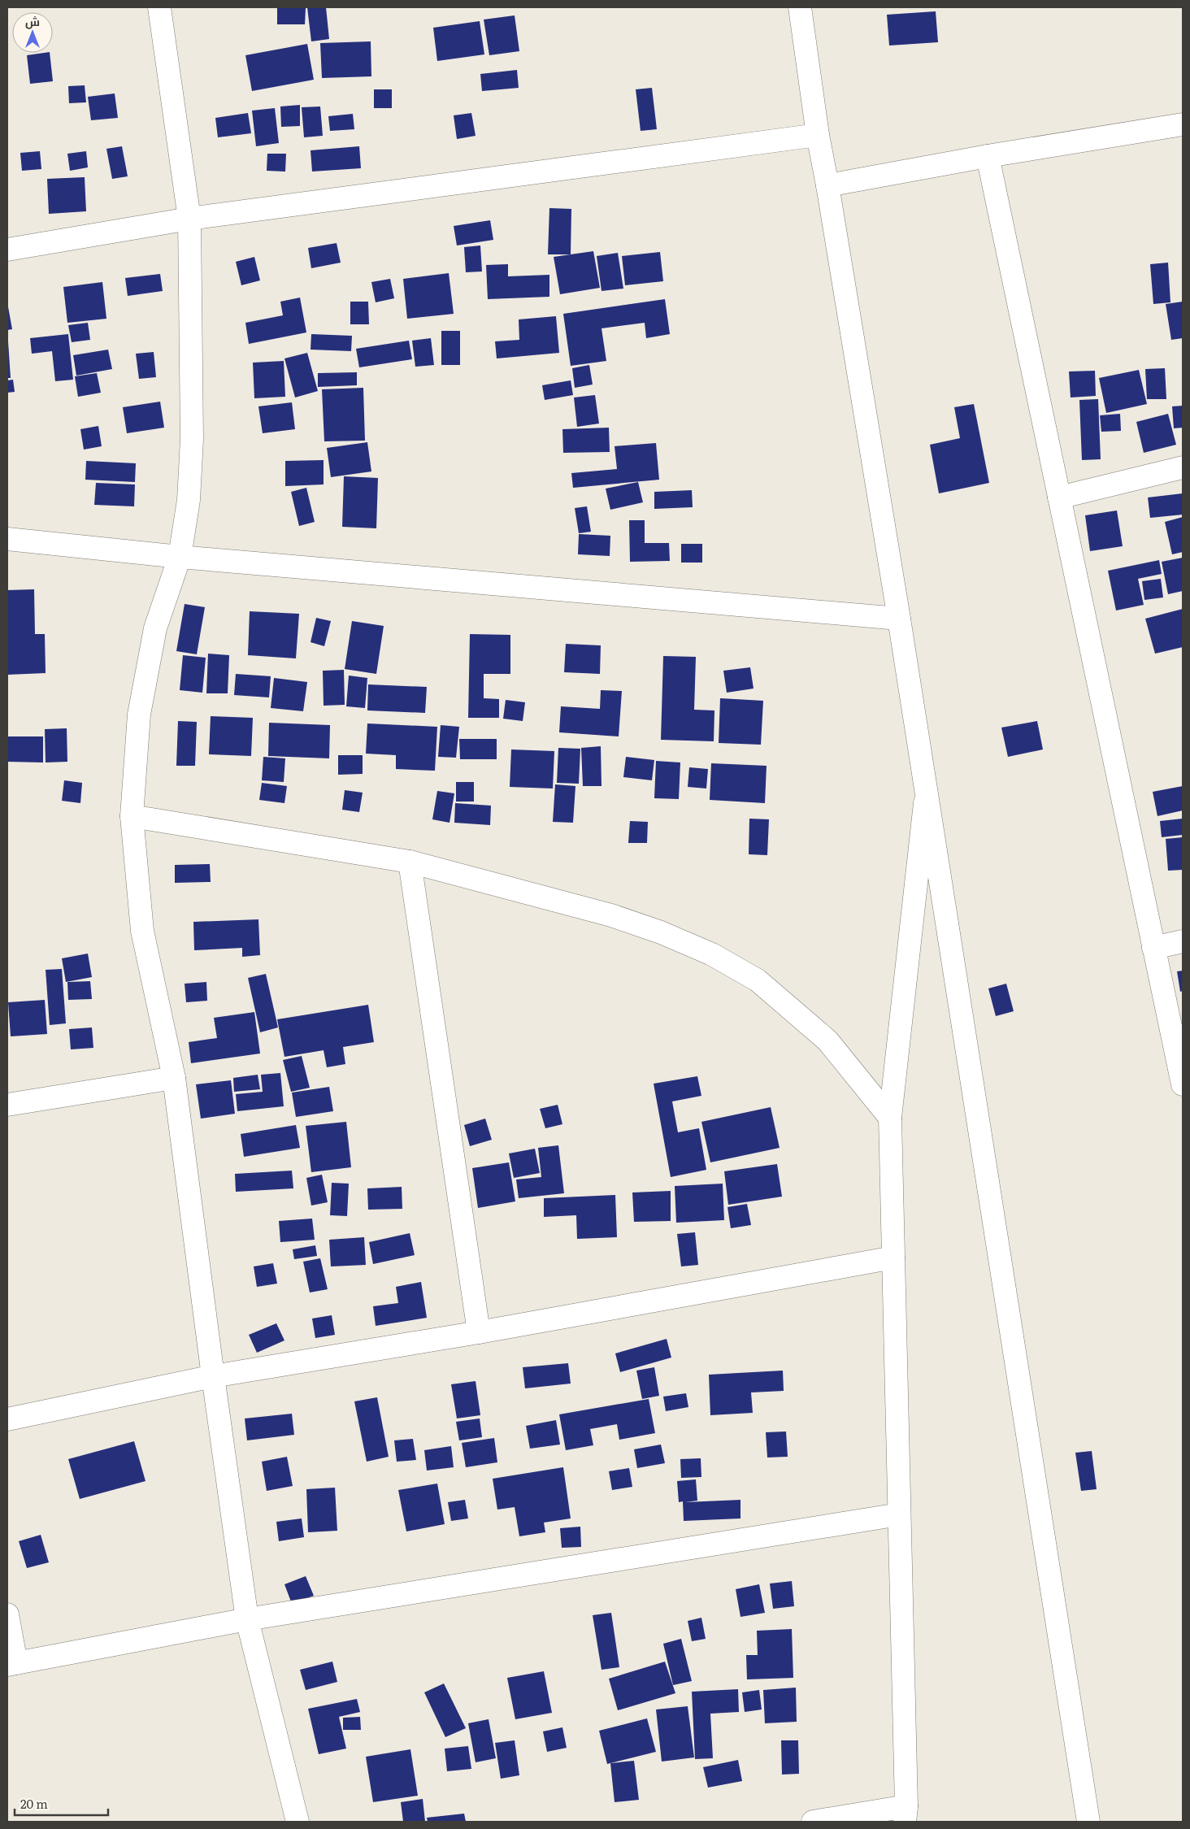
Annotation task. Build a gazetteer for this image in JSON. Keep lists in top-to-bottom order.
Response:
{
  "scale_bar": "20 m",
  "north": "top"
}
